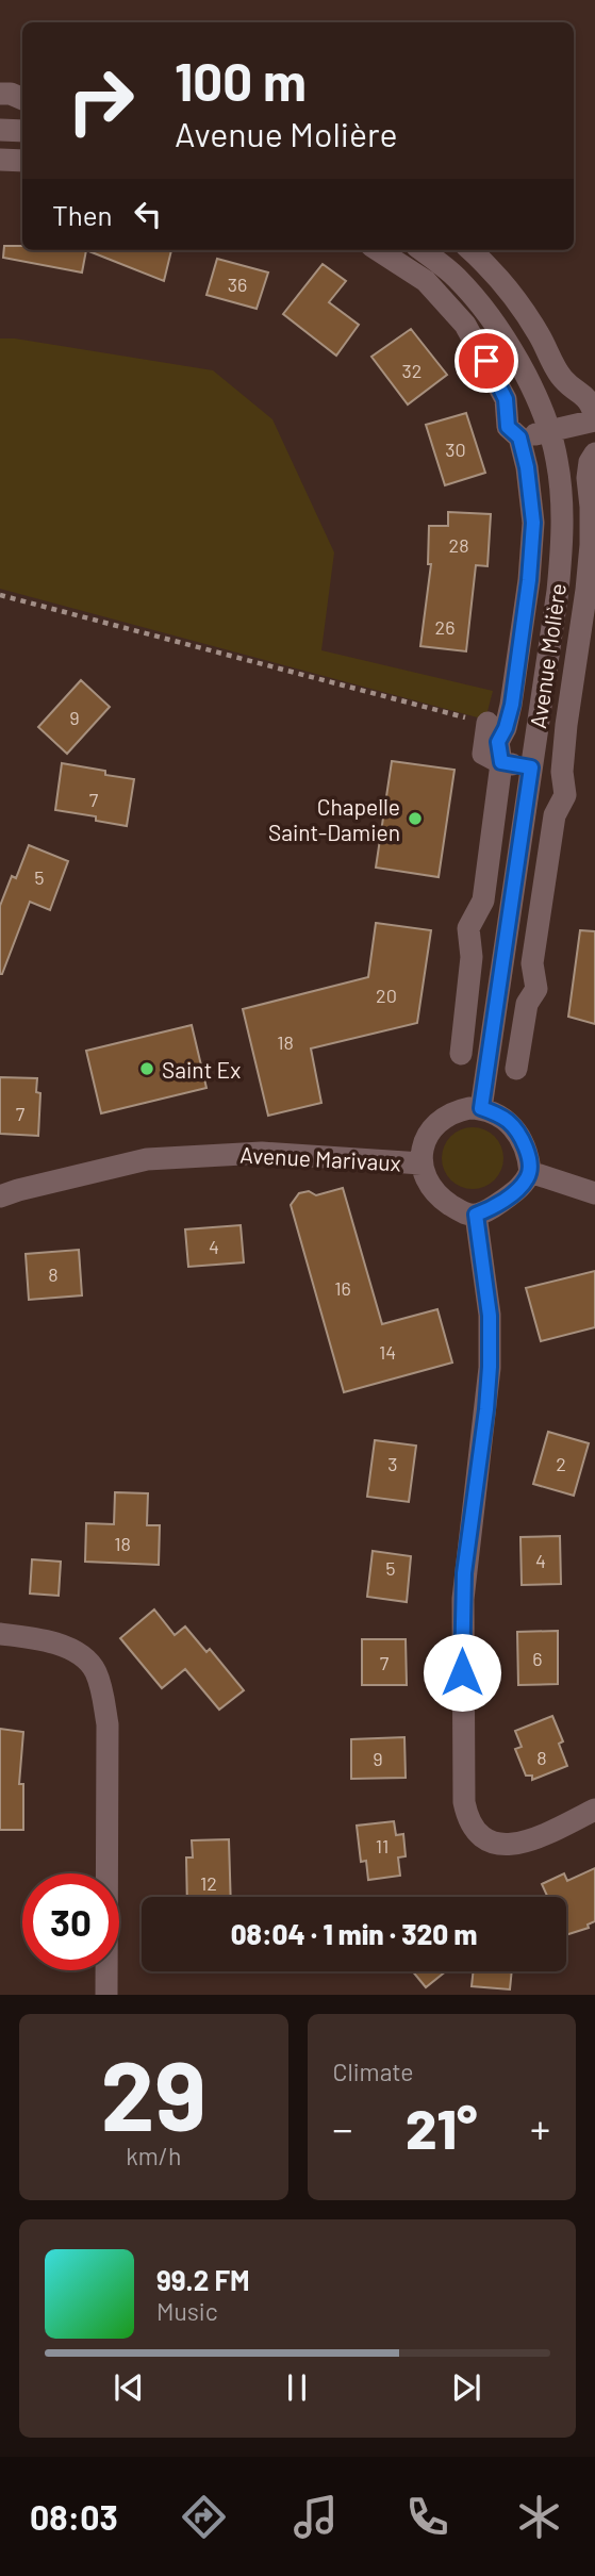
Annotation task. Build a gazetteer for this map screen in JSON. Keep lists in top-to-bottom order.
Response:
{
  "streets": {
    "street": ["Avenue Molière", "Avenue Marivaux"]
  },
  "crossings": [
    ["Avenue Molière", "Avenue Marivaux"]
  ],
  "places": ["Chapelle Saint-Damien", "Saint Ex"],
  "house_numbers": [
    "36",
    "32",
    "30",
    "28",
    "26",
    "9",
    "7",
    "5",
    "20",
    "18",
    "7",
    "4",
    "8",
    "16",
    "14",
    "3",
    "2",
    "18",
    "4",
    "5",
    "6",
    "7",
    "8",
    "9",
    "11",
    "12"
  ],
  "page": {
    "turn": ["100 m", "Avenue Molière"],
    "then": "Then",
    "limit": "30",
    "trip": "08:04 · 1 min · 320 m",
    "tile": [
      ["29", "km/h"],
      "Climate"
    ],
    "heat": ["−", "21°", "+"],
    "song": ["99.2 FM", "Music"],
    "tabs": "08:03"
  }
}
